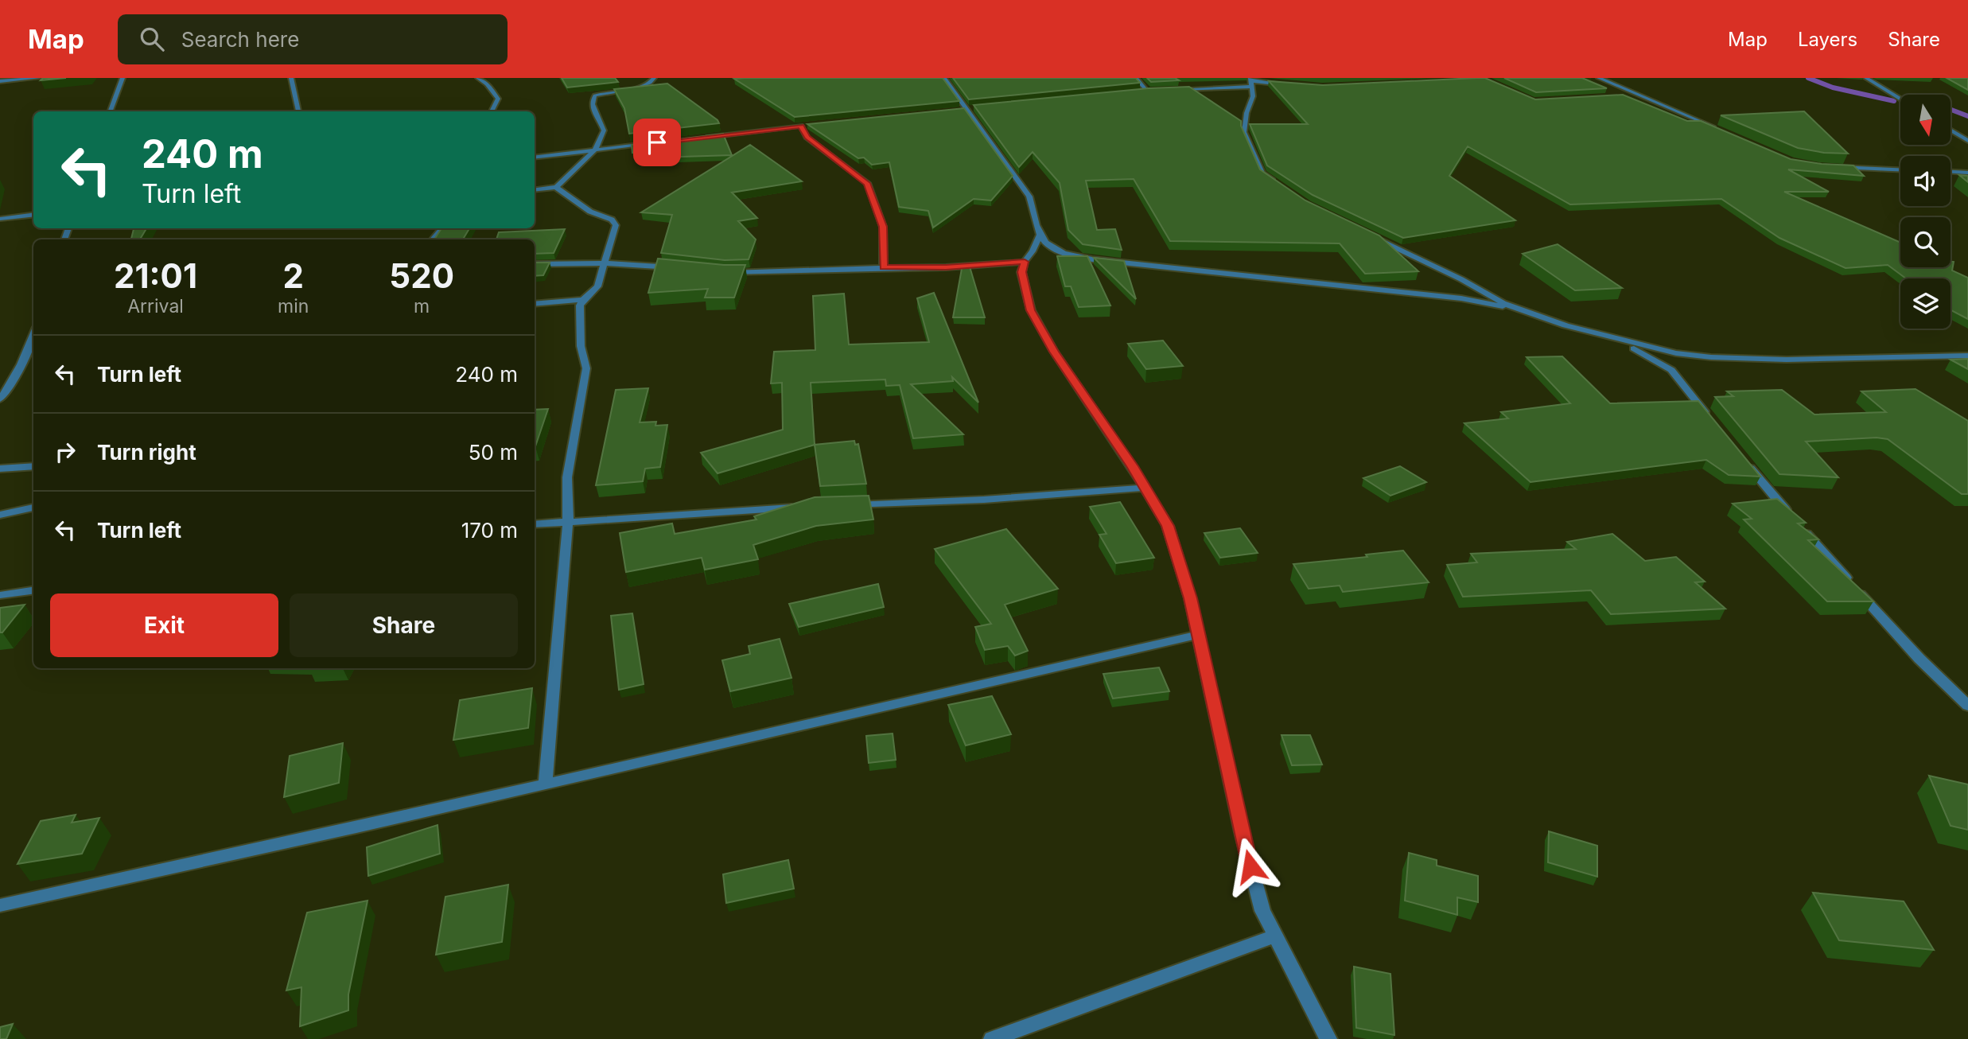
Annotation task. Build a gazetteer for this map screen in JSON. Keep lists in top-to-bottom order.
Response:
{
  "north": "bottom",
  "page": {
    "header": "Map",
    "search": "Search here",
    "nav": ["Map", "Layers", "Share"],
    "turn": ["240 m", "Turn left"],
    "eta": [
      "21:01",
      "Arrival",
      "2",
      "min",
      "520",
      "m"
    ],
    "list": [
      {
        "name": "Turn left",
        "value": "240 m"
      },
      {
        "name": "Turn right",
        "value": "50 m"
      },
      {
        "name": "Turn left",
        "value": "170 m"
      }
    ],
    "buttons": ["Exit", "Share"]
  }
}
